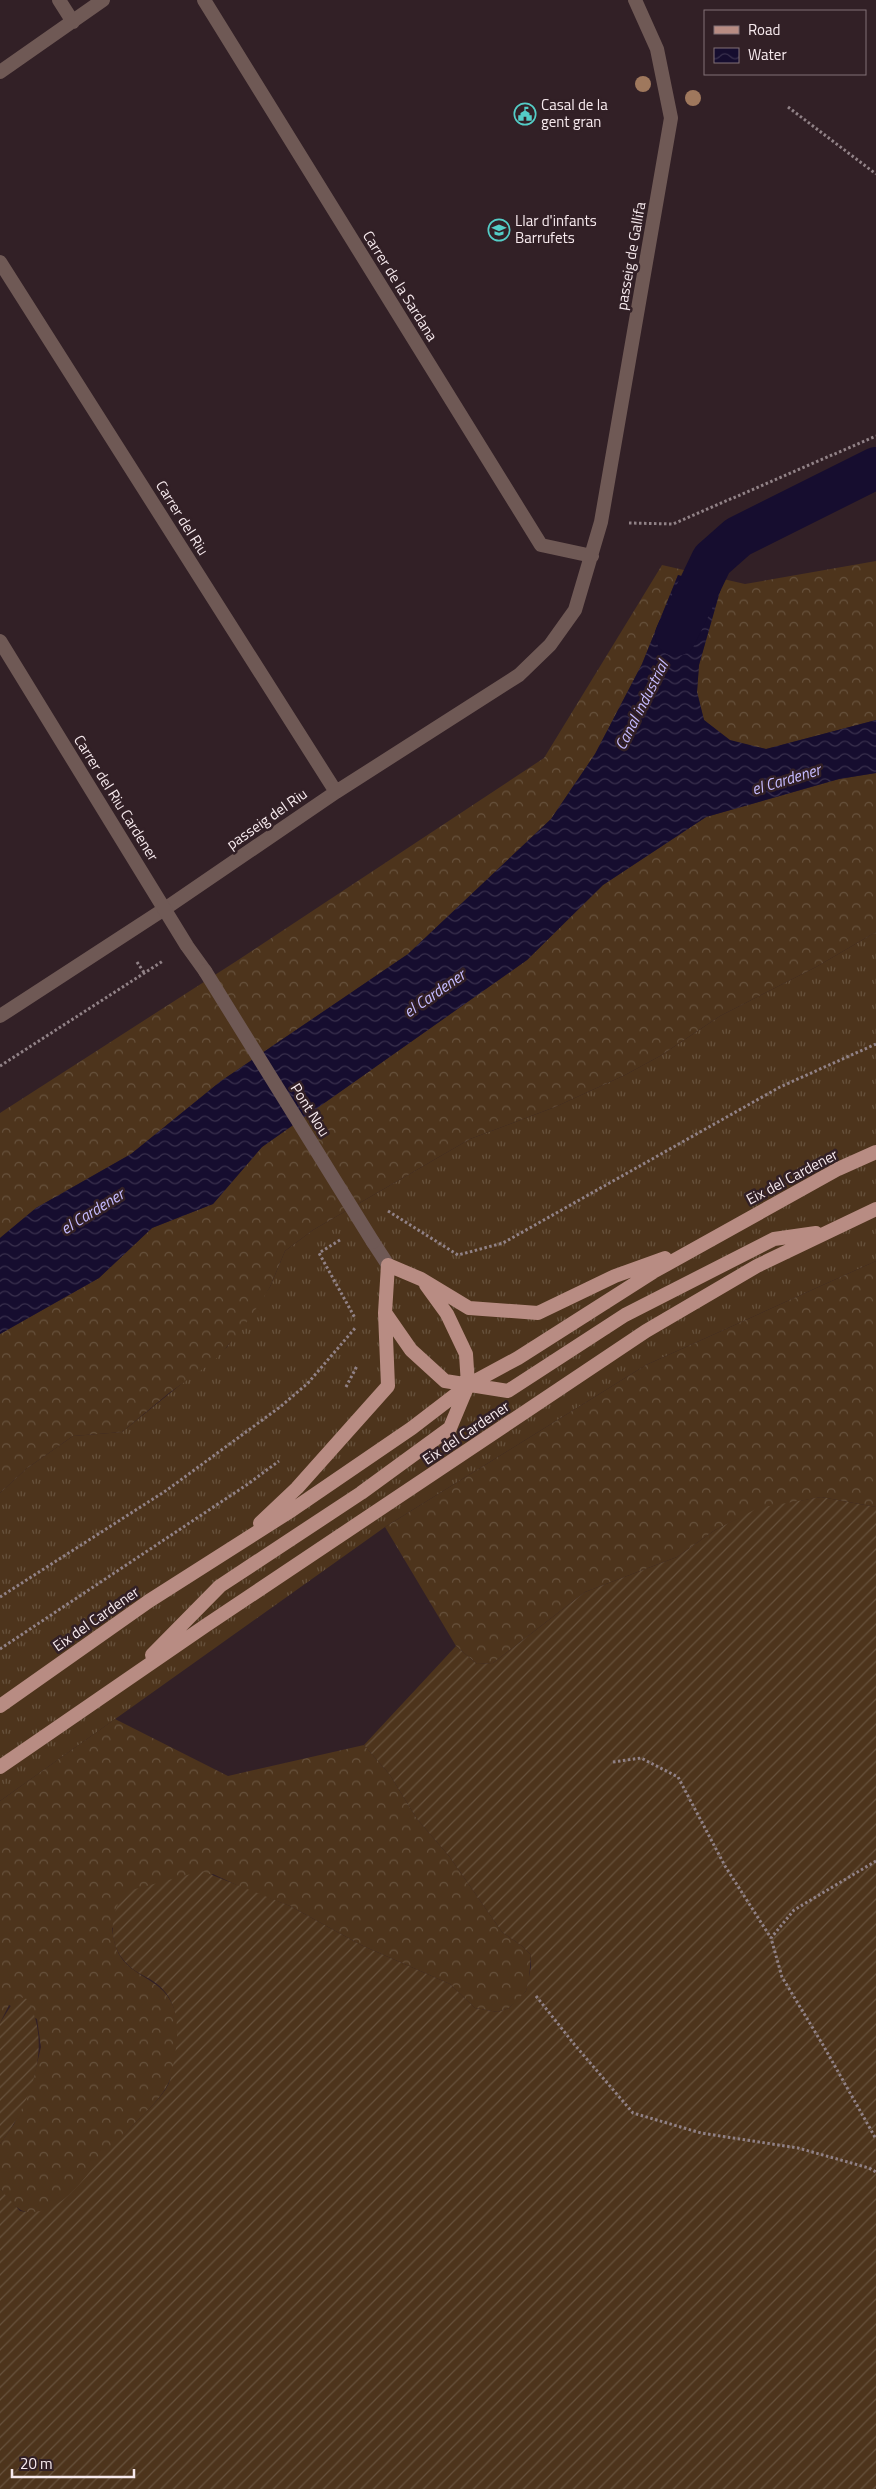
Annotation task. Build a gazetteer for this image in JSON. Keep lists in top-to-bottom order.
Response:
{
  "streets": {
    "main road": ["Eix del Cardener"],
    "street": [
      "passeig de Gallifa",
      "Carrer de la Sardana",
      "Carrer del Riu",
      "Carrer del Riu Cardener",
      "passeig del Riu",
      "Pont Nou"
    ]
  },
  "crossings": [
    ["passeig de Gallifa", "Carrer de la Sardana"],
    ["passeig de Gallifa", "passeig del Riu"],
    ["Carrer de la Sardana", "passeig del Riu"],
    ["Carrer del Riu", "passeig del Riu"],
    ["Carrer del Riu Cardener", "passeig del Riu"],
    ["Carrer del Riu Cardener", "Pont Nou"],
    ["Pont Nou", "Eix del Cardener"]
  ],
  "water": ["Canal industrial", "el Cardener"],
  "places": {
    "public building": ["Casal de la gent gran"],
    "school or university": ["Llar d'infants Barrufets"]
  },
  "legend": ["Road", "Water"],
  "scale_bar": "20 m"
}
